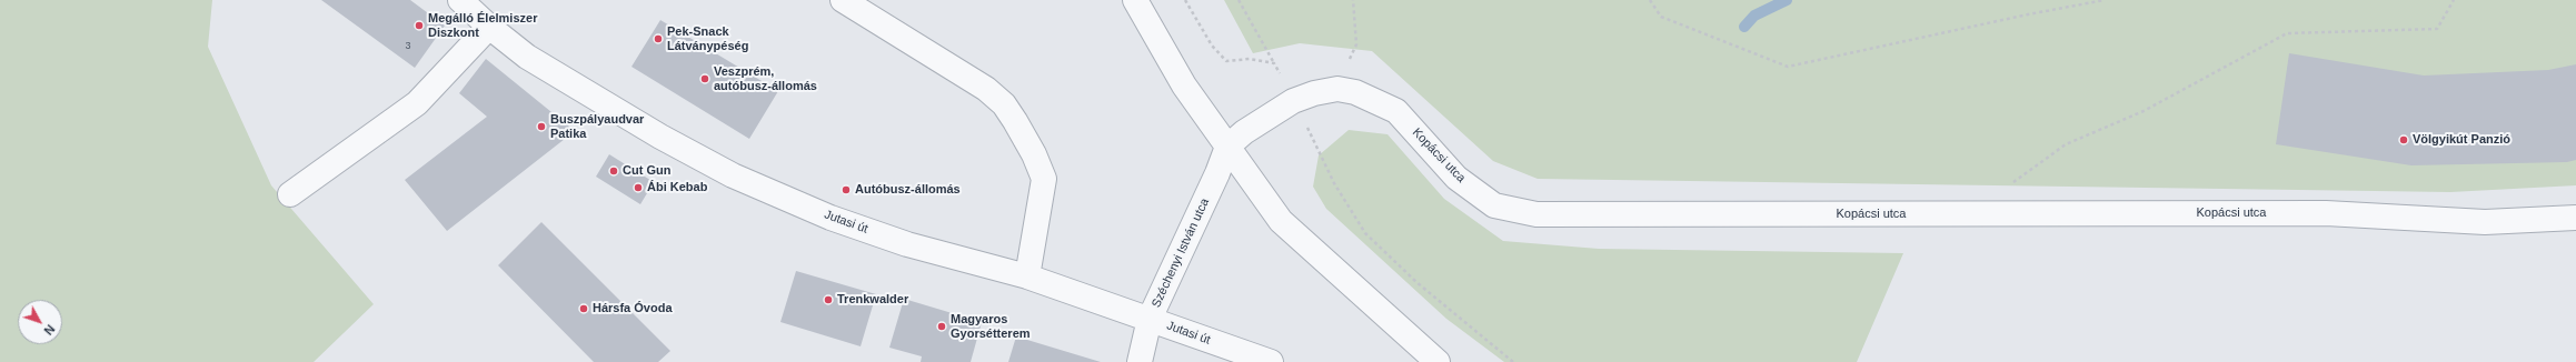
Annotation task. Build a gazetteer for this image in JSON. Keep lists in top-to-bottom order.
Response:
{
  "streets": {
    "street": ["Kopácsi utca", "Jutasi út", "Széchenyi István utca"]
  },
  "crossings": [
    ["Kopácsi utca", "Széchenyi István utca"],
    ["Jutasi út", "Széchenyi István utca"]
  ],
  "places": [
    "Megálló Élelmiszer Diszkont",
    "Pek-Snack Látványpéség",
    "Veszprém, autóbusz-állomás",
    "Buszpályaudvar Patika",
    "Völgyikút Panzió",
    "Cut Gun",
    "Ábi Kebab",
    "Autóbusz-állomás",
    "Trenkwalder",
    "Hársfa Óvoda",
    "Magyaros Gyorsétterem"
  ],
  "house_numbers": ["3"],
  "north": "bottom right"
}
